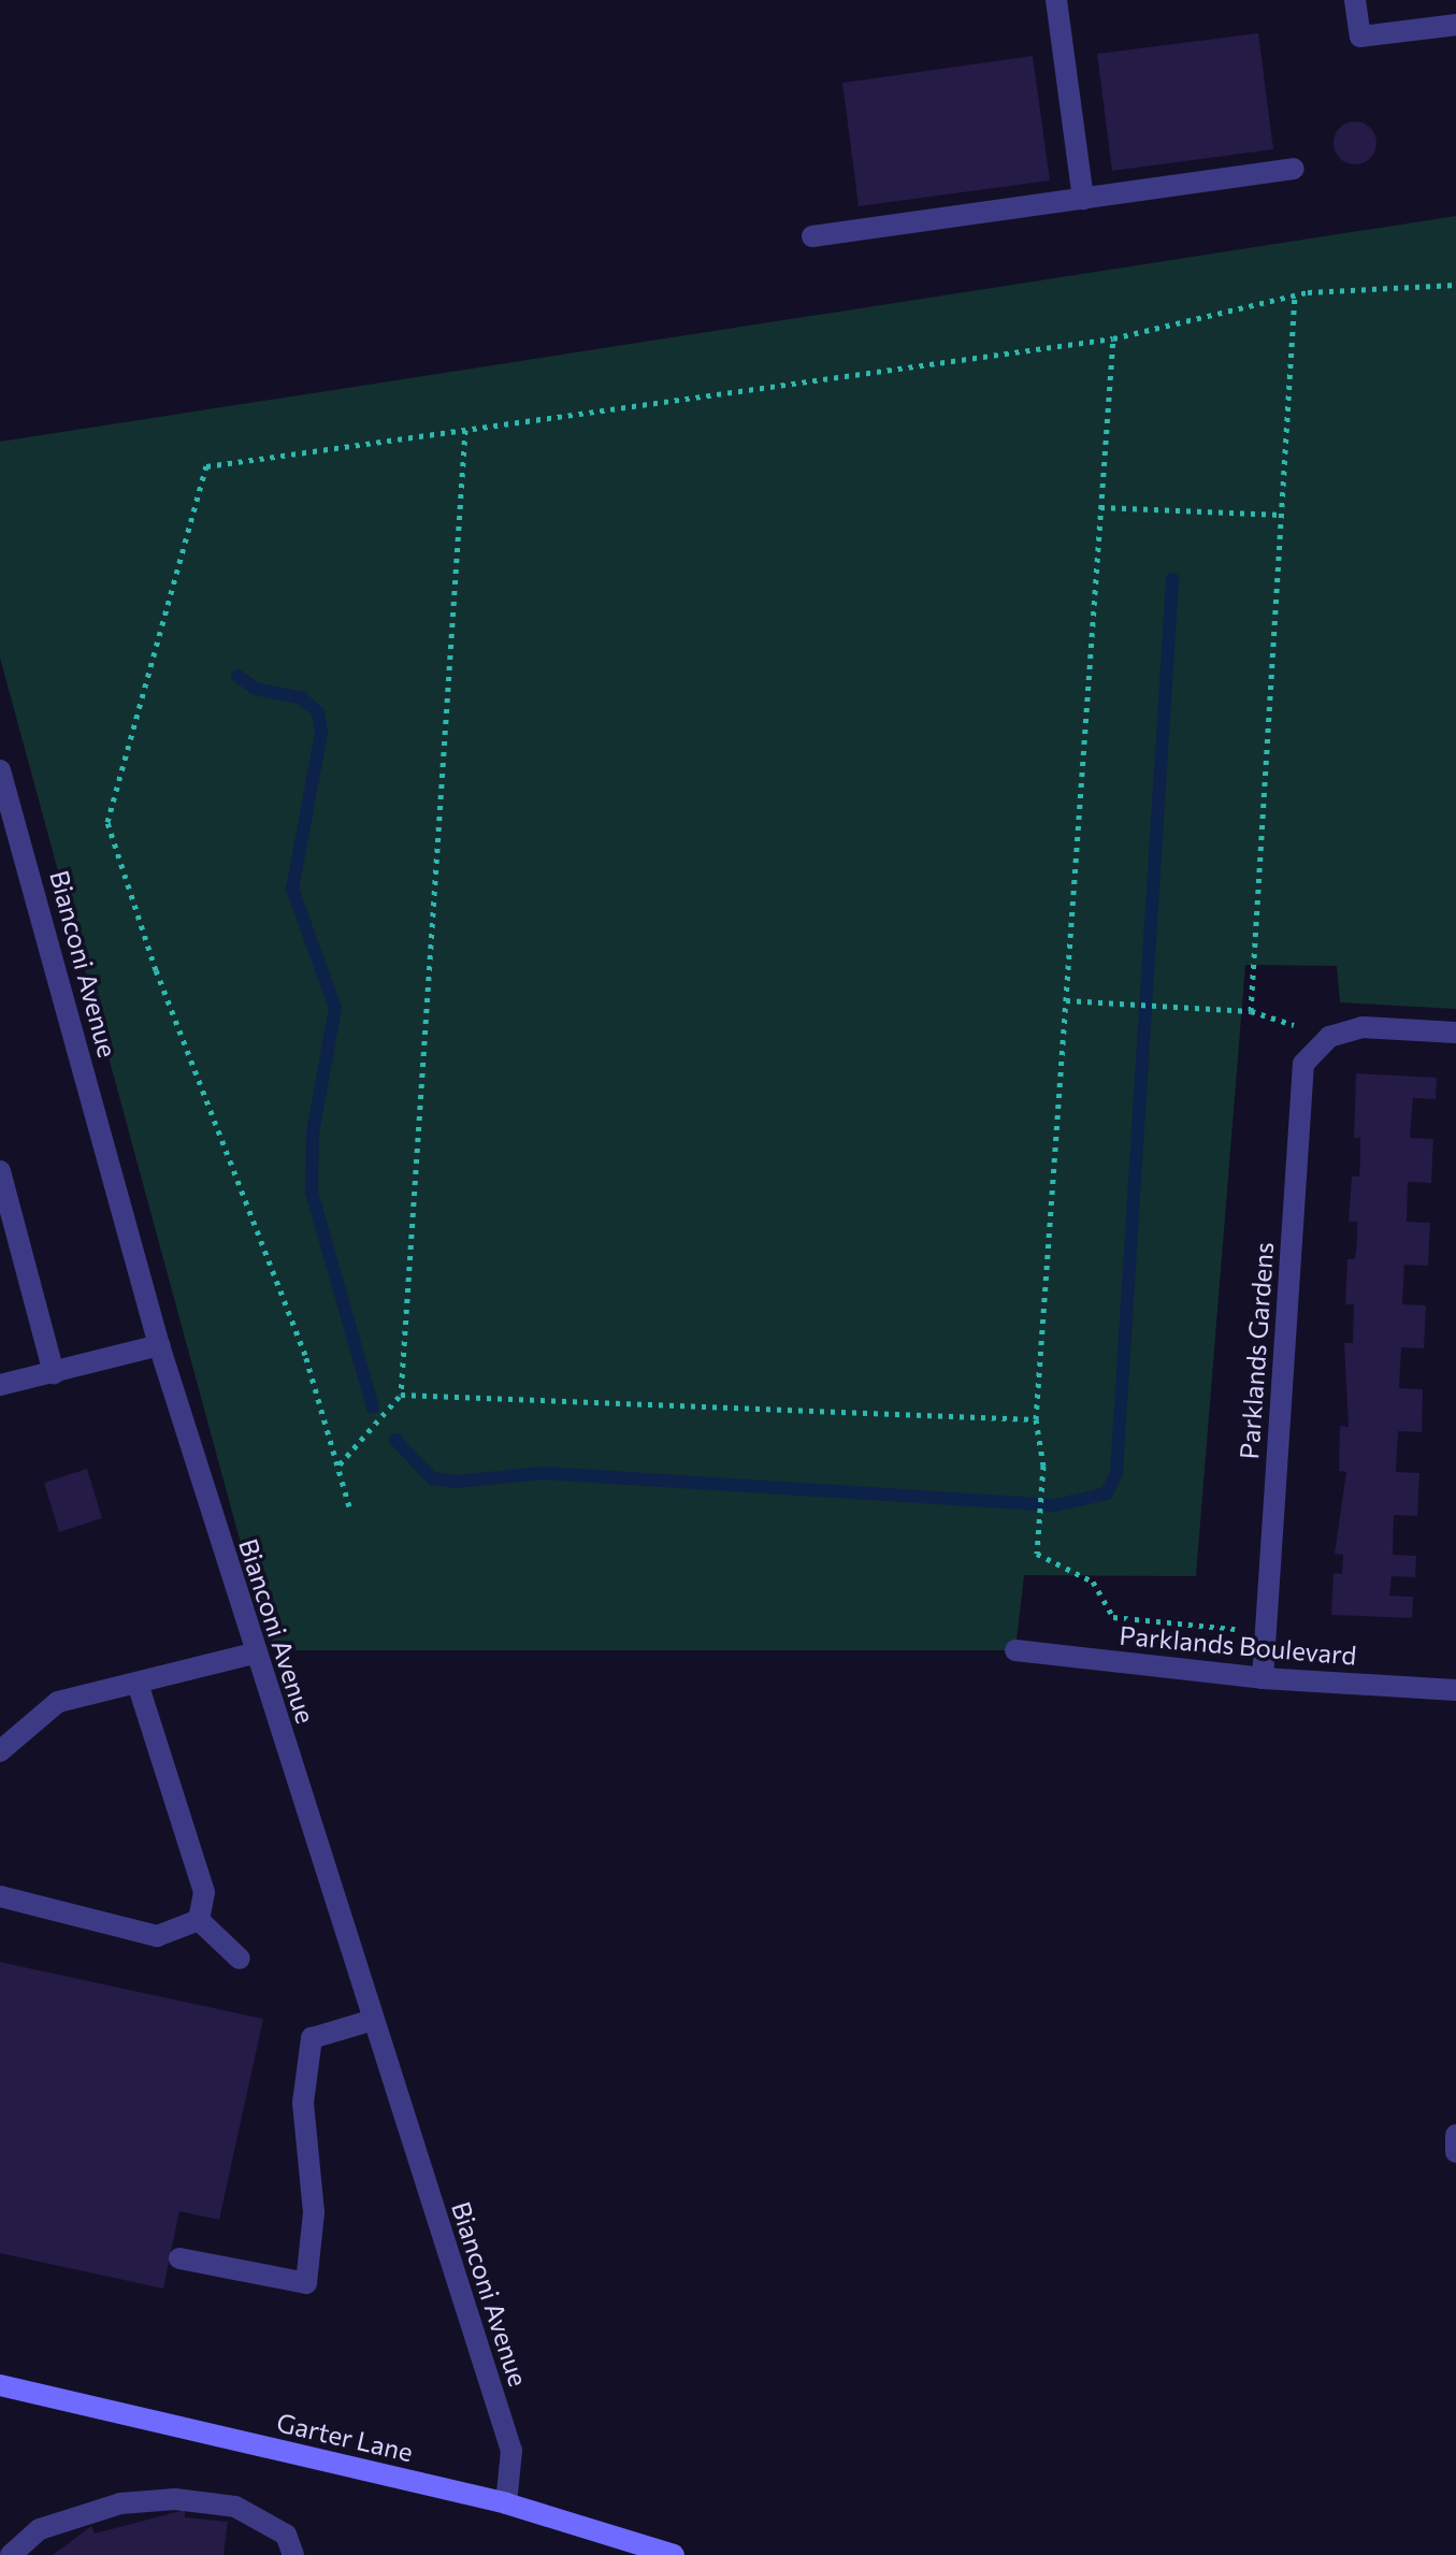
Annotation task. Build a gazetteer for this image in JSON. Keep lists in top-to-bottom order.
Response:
{
  "streets": {
    "street": [
      "Bianconi Avenue",
      "Parklands Gardens",
      "Parklands Boulevard",
      "Garter Lane"
    ]
  },
  "crossings": [
    ["Bianconi Avenue", "Garter Lane"],
    ["Parklands Gardens", "Parklands Boulevard"]
  ]
}
